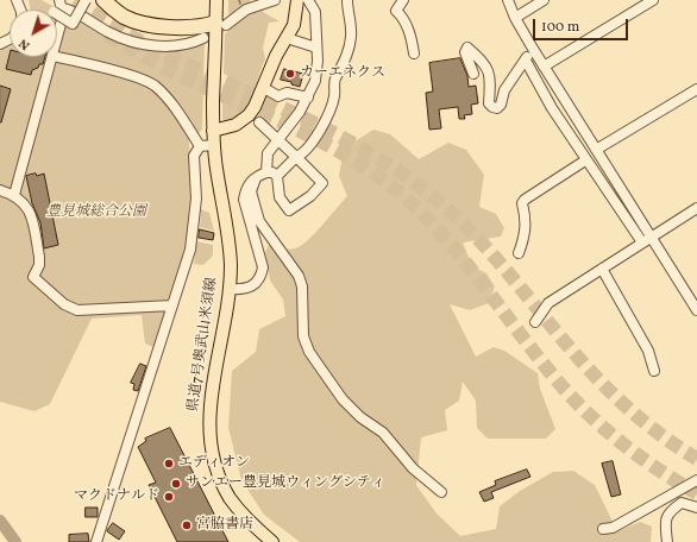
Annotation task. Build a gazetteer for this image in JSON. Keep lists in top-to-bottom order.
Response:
{
  "streets": {
    "main road": ["県道7号奥武山米須線"]
  },
  "parks": ["豊見城総合公園"],
  "places": [
    "カーエネクス",
    "エディオン",
    "サンエー豊見城ウィングシティ",
    "マクドナルド",
    "宮脇書店"
  ],
  "scale_bar": "100 m",
  "north": "bottom left"
}
